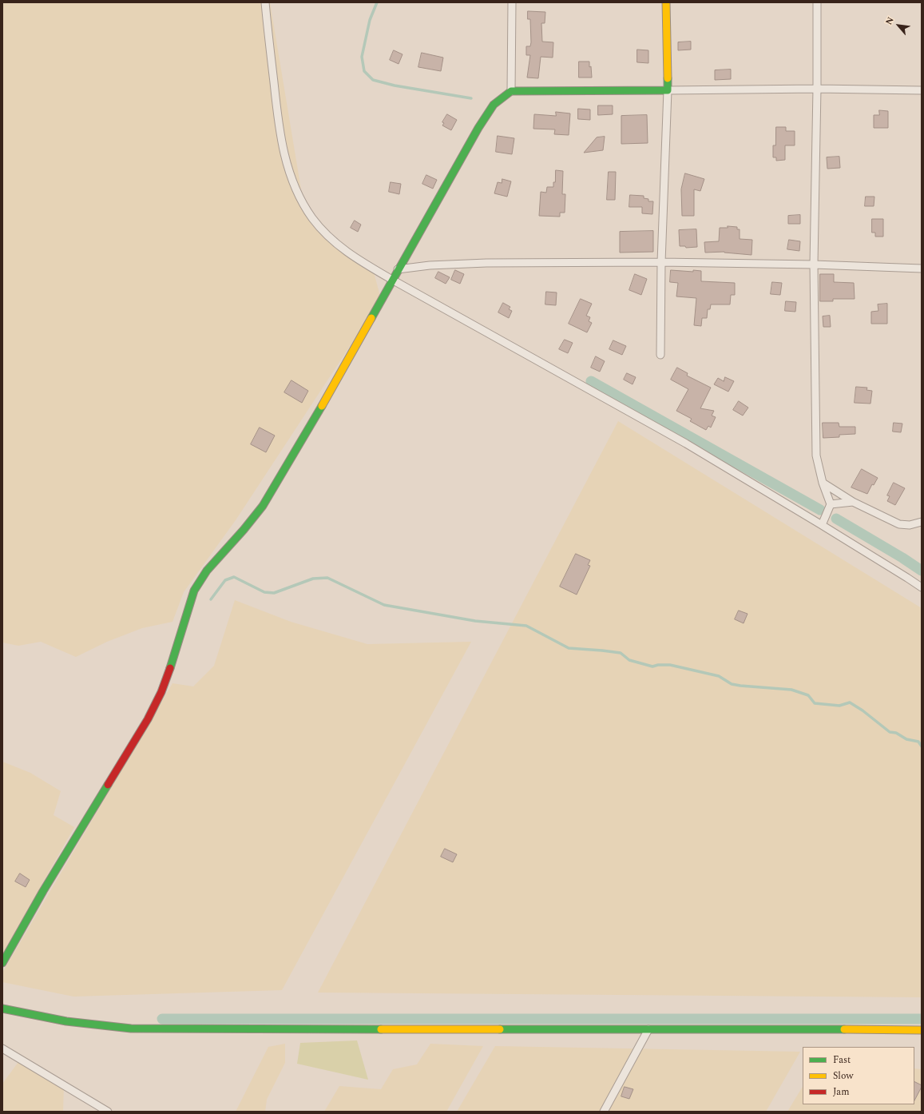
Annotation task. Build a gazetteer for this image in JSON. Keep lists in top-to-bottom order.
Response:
{
  "legend": ["Fast", "Slow", "Jam"],
  "north": "top left"
}
